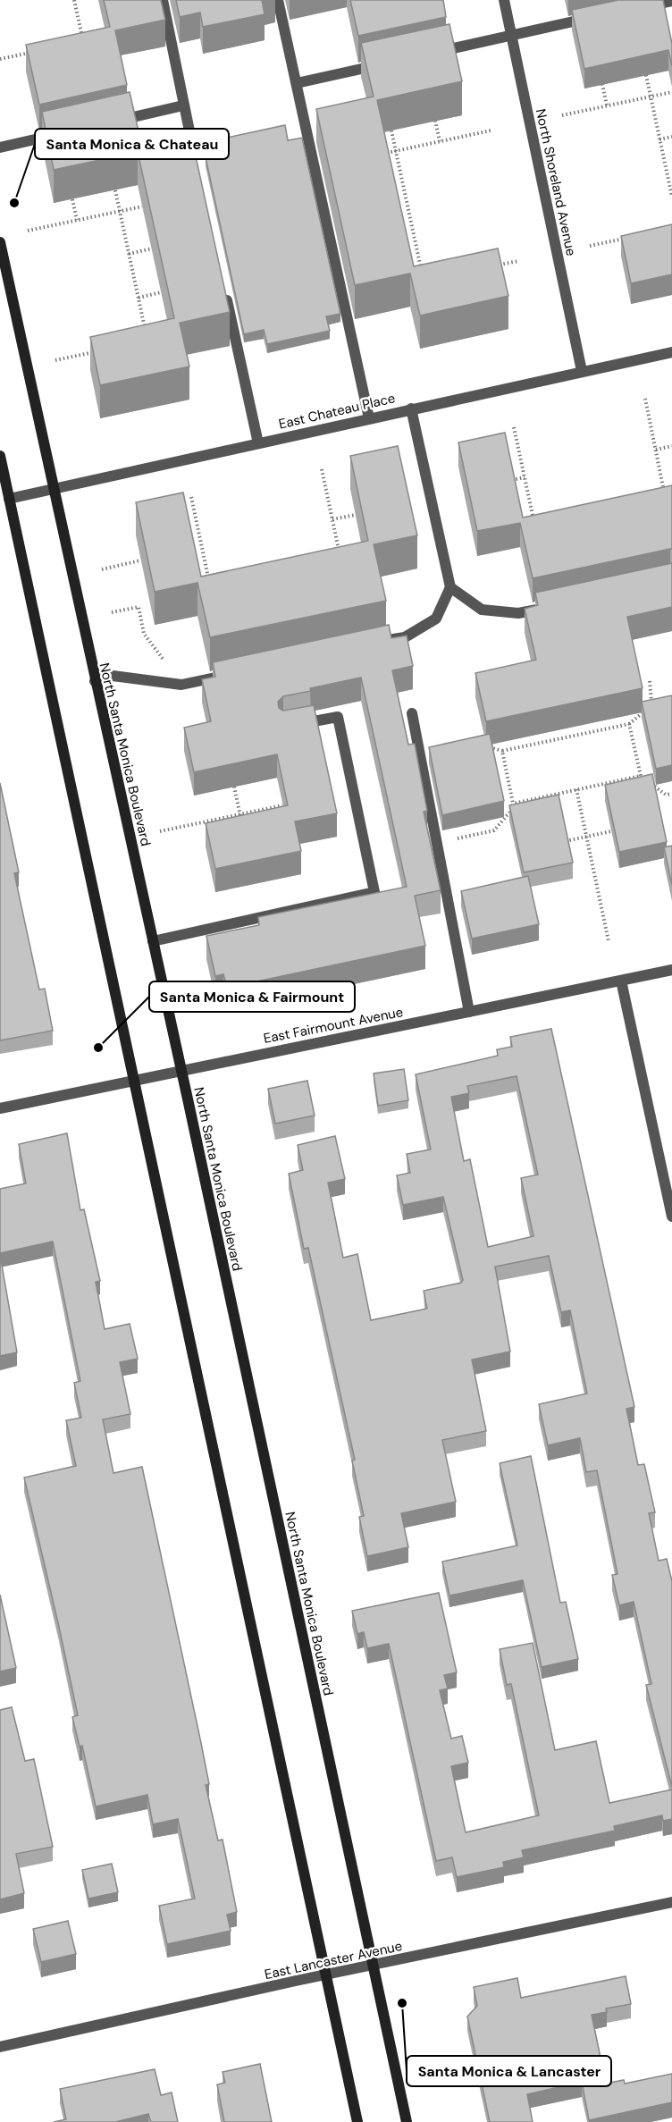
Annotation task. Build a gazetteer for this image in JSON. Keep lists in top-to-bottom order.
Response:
{
  "streets": {
    "street": [
      "North Shoreland Avenue",
      "East Chateau Place",
      "North Santa Monica Boulevard",
      "East Fairmount Avenue",
      "East Lancaster Avenue"
    ]
  },
  "crossings": [
    ["North Shoreland Avenue", "East Chateau Place"],
    ["East Chateau Place", "North Santa Monica Boulevard"],
    ["North Santa Monica Boulevard", "East Fairmount Avenue"],
    ["North Santa Monica Boulevard", "East Lancaster Avenue"]
  ],
  "places": ["Santa Monica & Chateau", "Santa Monica & Fairmount", "Santa Monica & Lancaster"]
}
